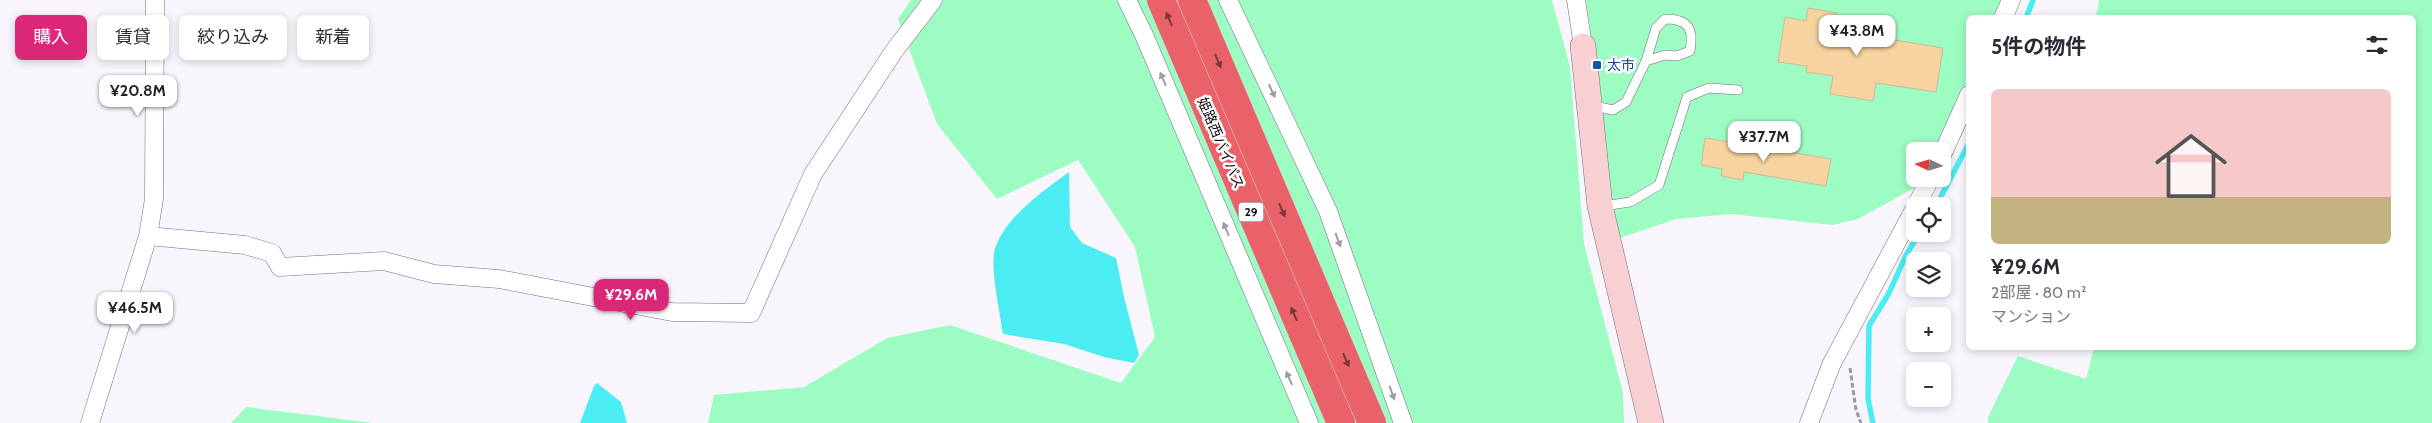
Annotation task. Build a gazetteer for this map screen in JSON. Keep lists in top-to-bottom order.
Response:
{
  "streets": {
    "highway": ["姫路西バイパス", "29"]
  },
  "places": {
    "transit": ["太市"]
  },
  "north": "left",
  "page": {
    "price": [
      "¥43.8M",
      "¥20.8M",
      "¥37.7M",
      "¥29.6M",
      "¥46.5M"
    ],
    "chip": [
      "購入",
      "賃貸",
      "絞り込み",
      "新着"
    ],
    "heading": "5件の物件",
    "list": [
      {
        "name": "¥29.6M",
        "note": "2部屋 · 80 m² · マンション"
      }
    ],
    "map_buttons": ["+", "−"]
  }
}
